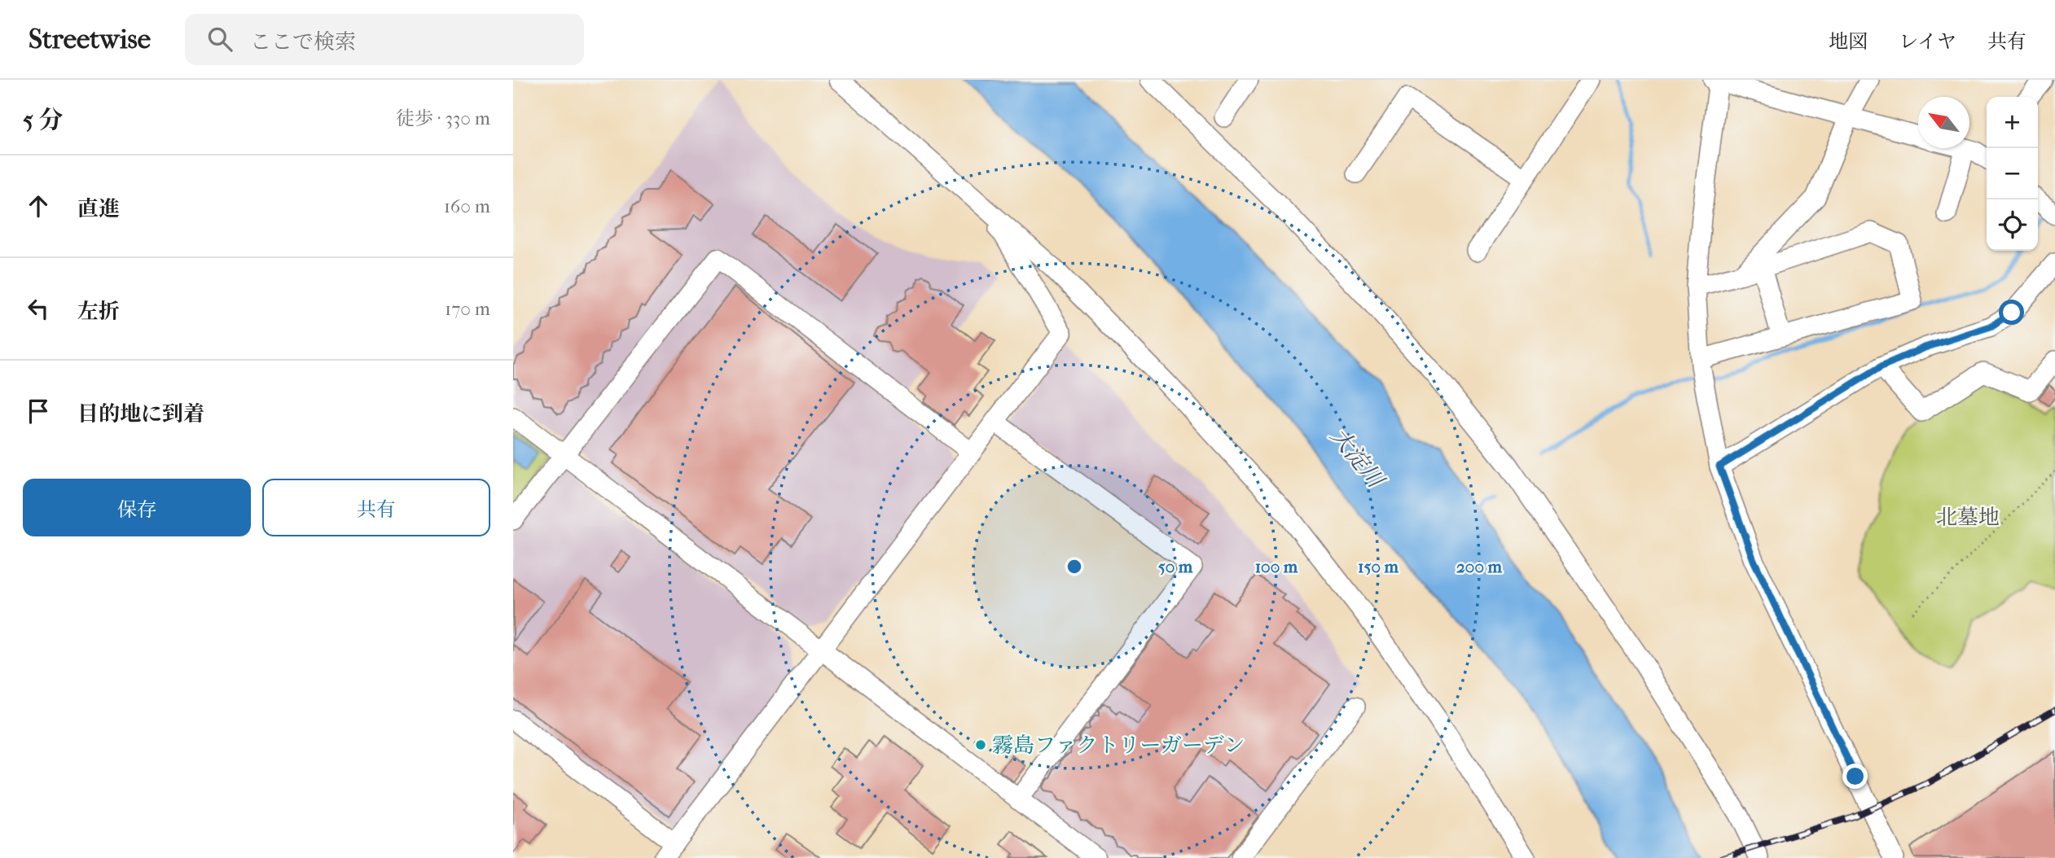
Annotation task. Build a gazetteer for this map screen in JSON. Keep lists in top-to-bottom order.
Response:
{
  "water": ["大淀川"],
  "parks": ["北墓地"],
  "places": ["霧島ファクトリーガーデン"],
  "north": "top left",
  "page": {
    "header": "Streetwise",
    "search": "ここで検索",
    "nav": ["地図", "レイヤ", "共有"],
    "heading": ["5 分", "徒歩 · 330 m"],
    "map_buttons": ["+", "−"],
    "list": [
      ["直進", "160 m"],
      ["左折", "170 m"],
      "目的地に到着"
    ],
    "buttons": ["保存", "共有"]
  },
  "rings": [
    "50 m",
    "100 m",
    "150 m",
    "200 m"
  ]
}
